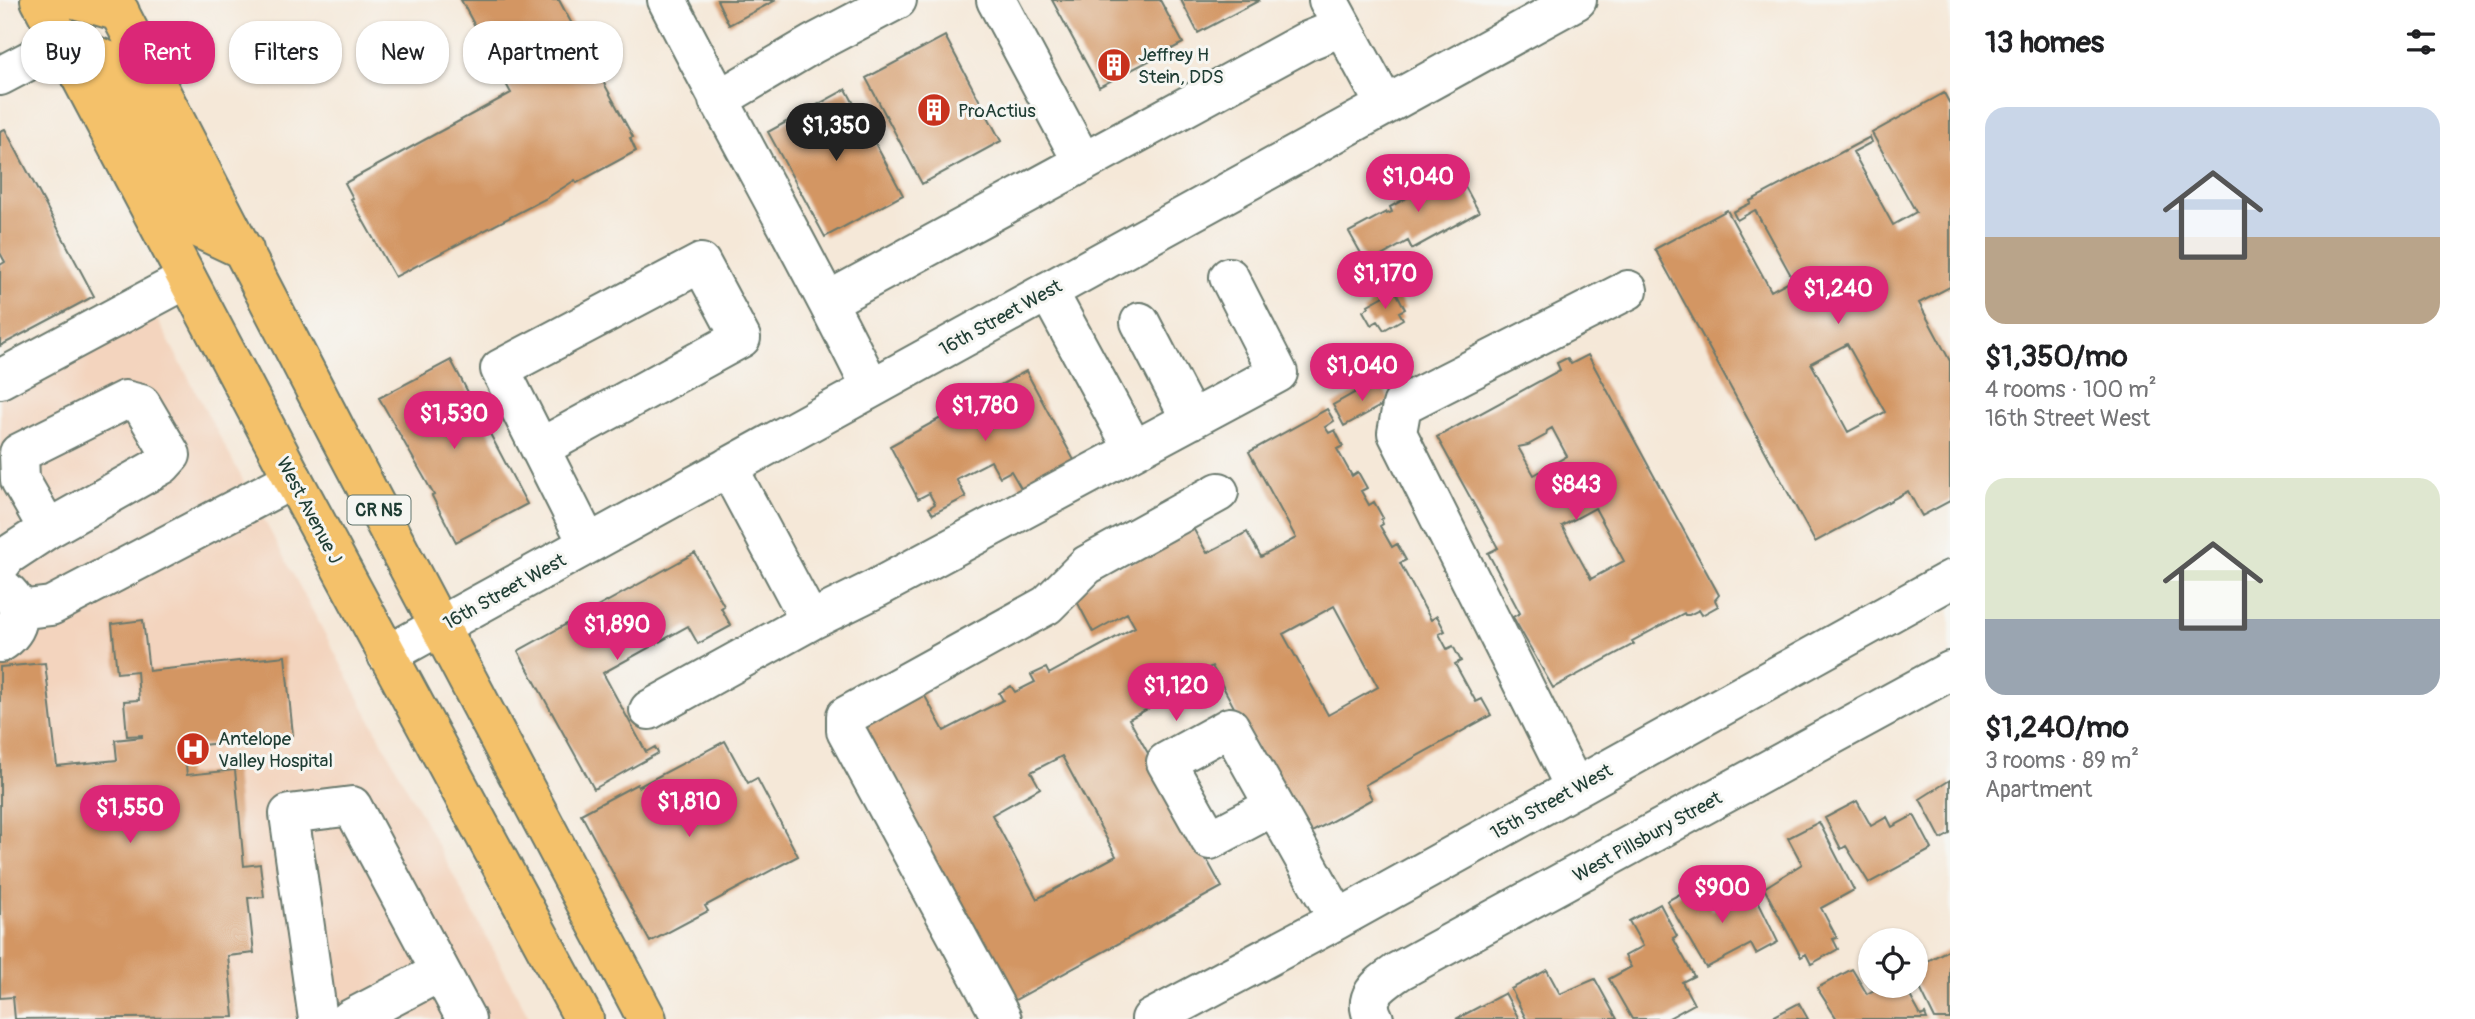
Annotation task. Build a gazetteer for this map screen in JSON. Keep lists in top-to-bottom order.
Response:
{
  "streets": {
    "main road": ["West Avenue J", "CR N5"],
    "street": ["16th Street West", "15th Street West", "West Pillsbury Street"]
  },
  "crossings": [
    ["16th Street West", "West Avenue J"],
    ["16th Street West", "CR N5"]
  ],
  "places": {
    "building": ["Jeffrey H Stein, DDS", "ProActius"],
    "hospital": ["Antelope Valley Hospital"]
  },
  "page": {
    "heading": "13 homes",
    "chip": [
      "Buy",
      "Rent",
      "Filters",
      "New",
      "Apartment"
    ],
    "list": [
      {
        "name": "$1,350/mo",
        "note": "4 rooms · 100 m² · 16th Street West"
      },
      {
        "name": "$1,240/mo",
        "note": "3 rooms · 89 m² · Apartment"
      }
    ],
    "price": [
      "$1,350",
      "$1,040",
      "$1,170",
      "$1,240",
      "$1,040",
      "$1,780",
      "$1,530",
      "$843",
      "$1,890",
      "$1,120",
      "$1,810",
      "$1,550",
      "$900"
    ]
  }
}
